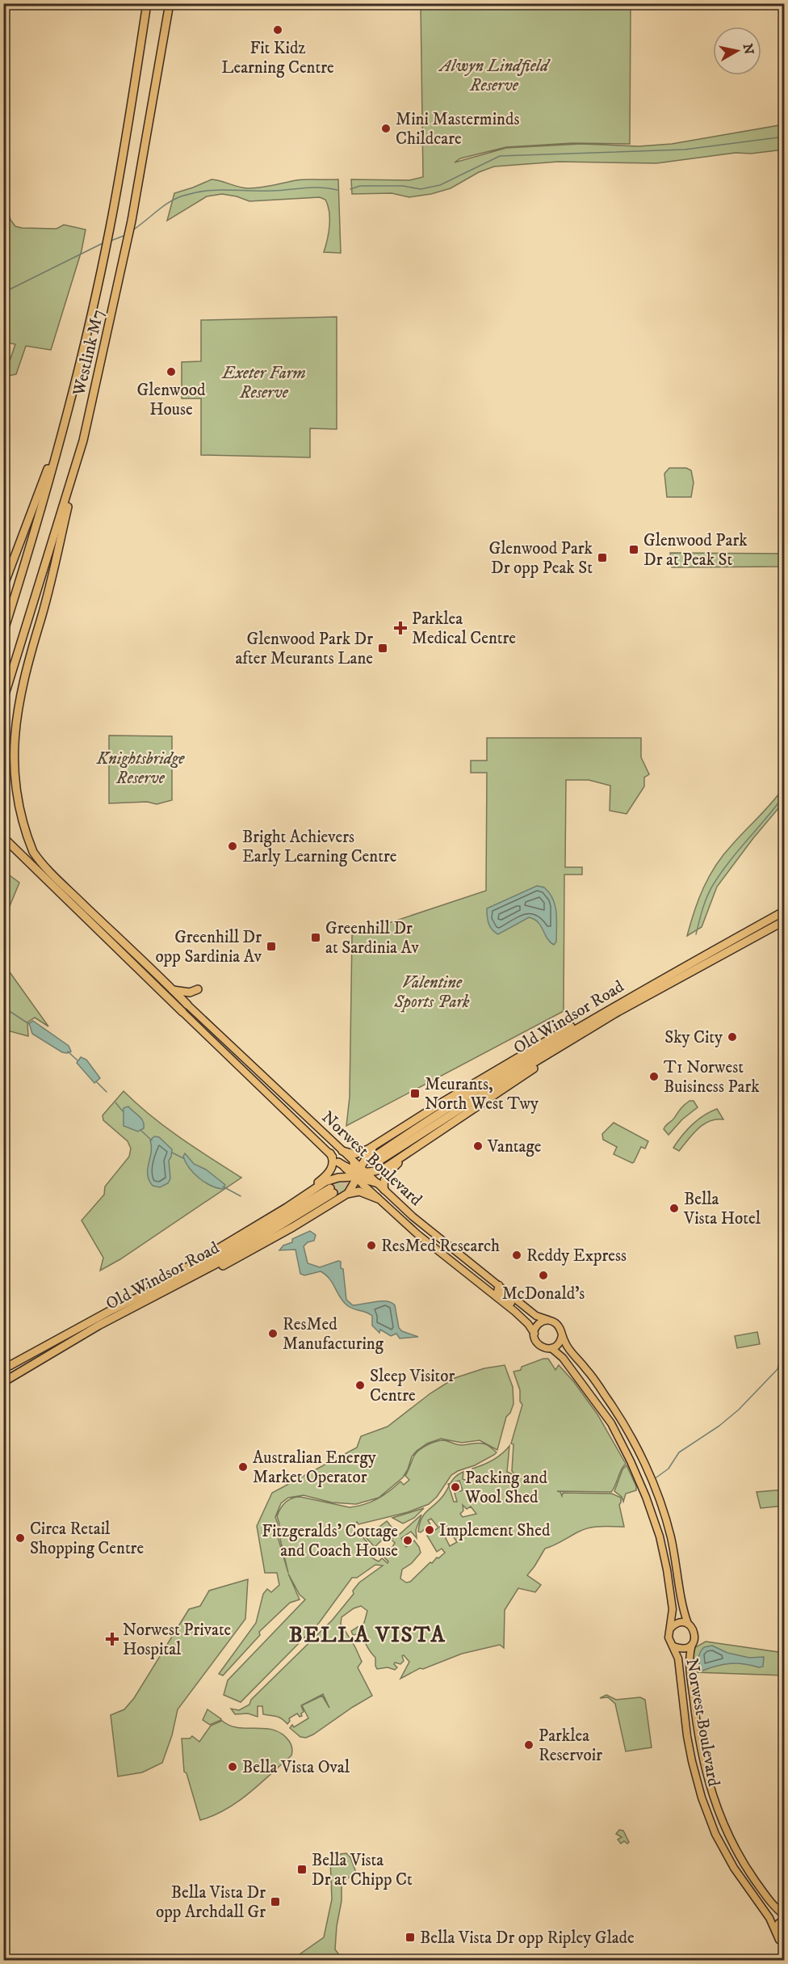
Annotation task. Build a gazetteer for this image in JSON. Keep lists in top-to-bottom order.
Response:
{
  "streets": {
    "highway": ["Westlink M7", "Old Windsor Road"],
    "main road": ["Norwest Boulevard"]
  },
  "districts": ["BELLA VISTA"],
  "parks": [
    "Alwyn Lindfield Reserve",
    "Exeter Farm Reserve",
    "Knightsbridge Reserve",
    "Valentine Sports Park"
  ],
  "places": {
    "other": [
      "Fit Kidz Learning Centre",
      "Mini Masterminds Childcare",
      "Glenwood House",
      "Bright Achievers Early Learning Centre",
      "Sky City",
      "T1 Norwest Buisiness Park",
      "Vantage",
      "Bella Vista Hotel",
      "ResMed Research",
      "Reddy Express",
      "McDonald's",
      "ResMed Manufacturing",
      "Sleep Visitor Centre",
      "Australian Energy Market Operator",
      "Packing and Wool Shed",
      "Implement Shed",
      "Circa Retail Shopping Centre",
      "Fitzgeralds' Cottage and Coach House",
      "Parklea Reservoir",
      "Bella Vista Oval"
    ],
    "transit": [
      "Glenwood Park Dr at Peak St",
      "Glenwood Park Dr opp Peak St",
      "Glenwood Park Dr after Meurants Lane",
      "Greenhill Dr at Sardinia Av",
      "Greenhill Dr opp Sardinia Av",
      "Meurants, North West Twy",
      "Bella Vista Dr at Chipp Ct",
      "Bella Vista Dr opp Archdall Gr",
      "Bella Vista Dr opp Ripley Glade"
    ],
    "health": ["Parklea Medical Centre", "Norwest Private Hospital"]
  },
  "north": "right"
}
